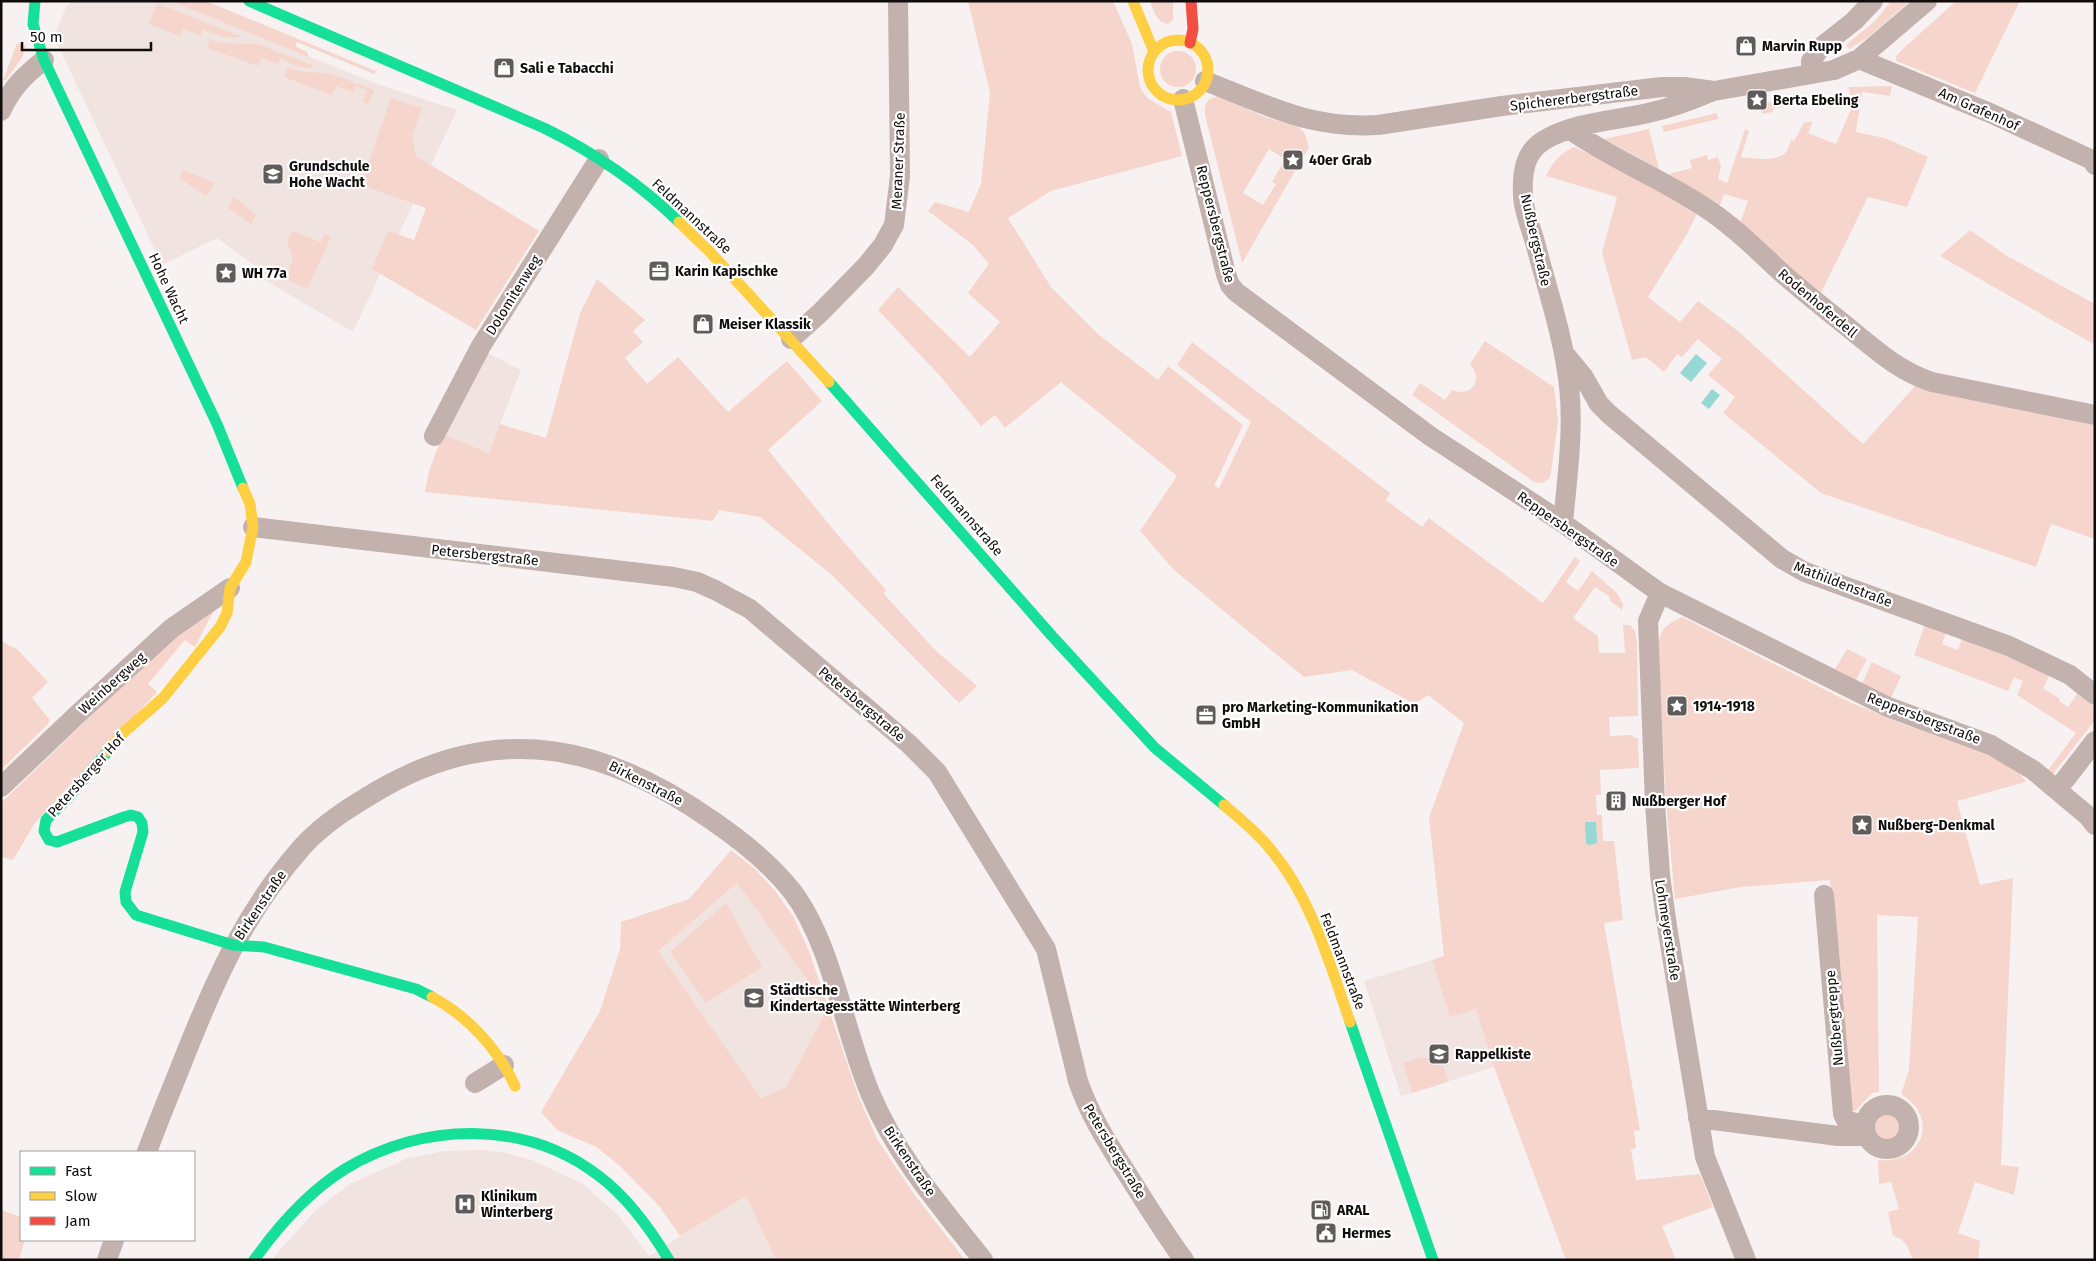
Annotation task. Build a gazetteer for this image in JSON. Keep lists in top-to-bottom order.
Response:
{
  "streets": {
    "street": [
      "Spichererbergstraße",
      "Am Grafenhof",
      "Meraner Straße",
      "Feldmannstraße",
      "Reppersbergstraße",
      "Nußbergstraße",
      "Hohe Wacht",
      "Dolomitenweg",
      "Rodenhoferdell",
      "Petersbergstraße",
      "Mathildenstraße",
      "Weinbergweg",
      "Petersberger Hof",
      "Birkenstraße",
      "Lohmeyerstraße",
      "Nußbergtreppe"
    ]
  },
  "crossings": [
    ["Spichererbergstraße", "Am Grafenhof"],
    ["Spichererbergstraße", "Reppersbergstraße"],
    ["Spichererbergstraße", "Nußbergstraße"],
    ["Meraner Straße", "Feldmannstraße"],
    ["Feldmannstraße", "Dolomitenweg"],
    ["Reppersbergstraße", "Nußbergstraße"],
    ["Reppersbergstraße", "Lohmeyerstraße"],
    ["Nußbergstraße", "Rodenhoferdell"],
    ["Nußbergstraße", "Mathildenstraße"],
    ["Hohe Wacht", "Petersbergstraße"],
    ["Hohe Wacht", "Weinbergweg"],
    ["Hohe Wacht", "Petersberger Hof"],
    ["Weinbergweg", "Petersberger Hof"],
    ["Petersberger Hof", "Birkenstraße"],
    ["Lohmeyerstraße", "Nußbergtreppe"]
  ],
  "places": {
    "shop": ["Marvin Rupp", "Sali e Tabacchi", "Meiser Klassik"],
    "place": [
      "Berta Ebeling",
      "40er Grab",
      "WH 77a",
      "1914-1918",
      "Nußberg-Denkmal"
    ],
    "school or university": ["Grundschule Hohe Wacht", "Städtische Kindertagesstätte Winterberg", "Rappelkiste"],
    "office": ["Karin Kapischke", "pro Marketing-Kommunikation GmbH"],
    "building": ["Nußberger Hof"],
    "hospital": ["Klinikum Winterberg"],
    "fuel station": ["ARAL"],
    "public building": ["Hermes"]
  },
  "legend": ["Fast", "Slow", "Jam"],
  "scale_bar": "50 m"
}
